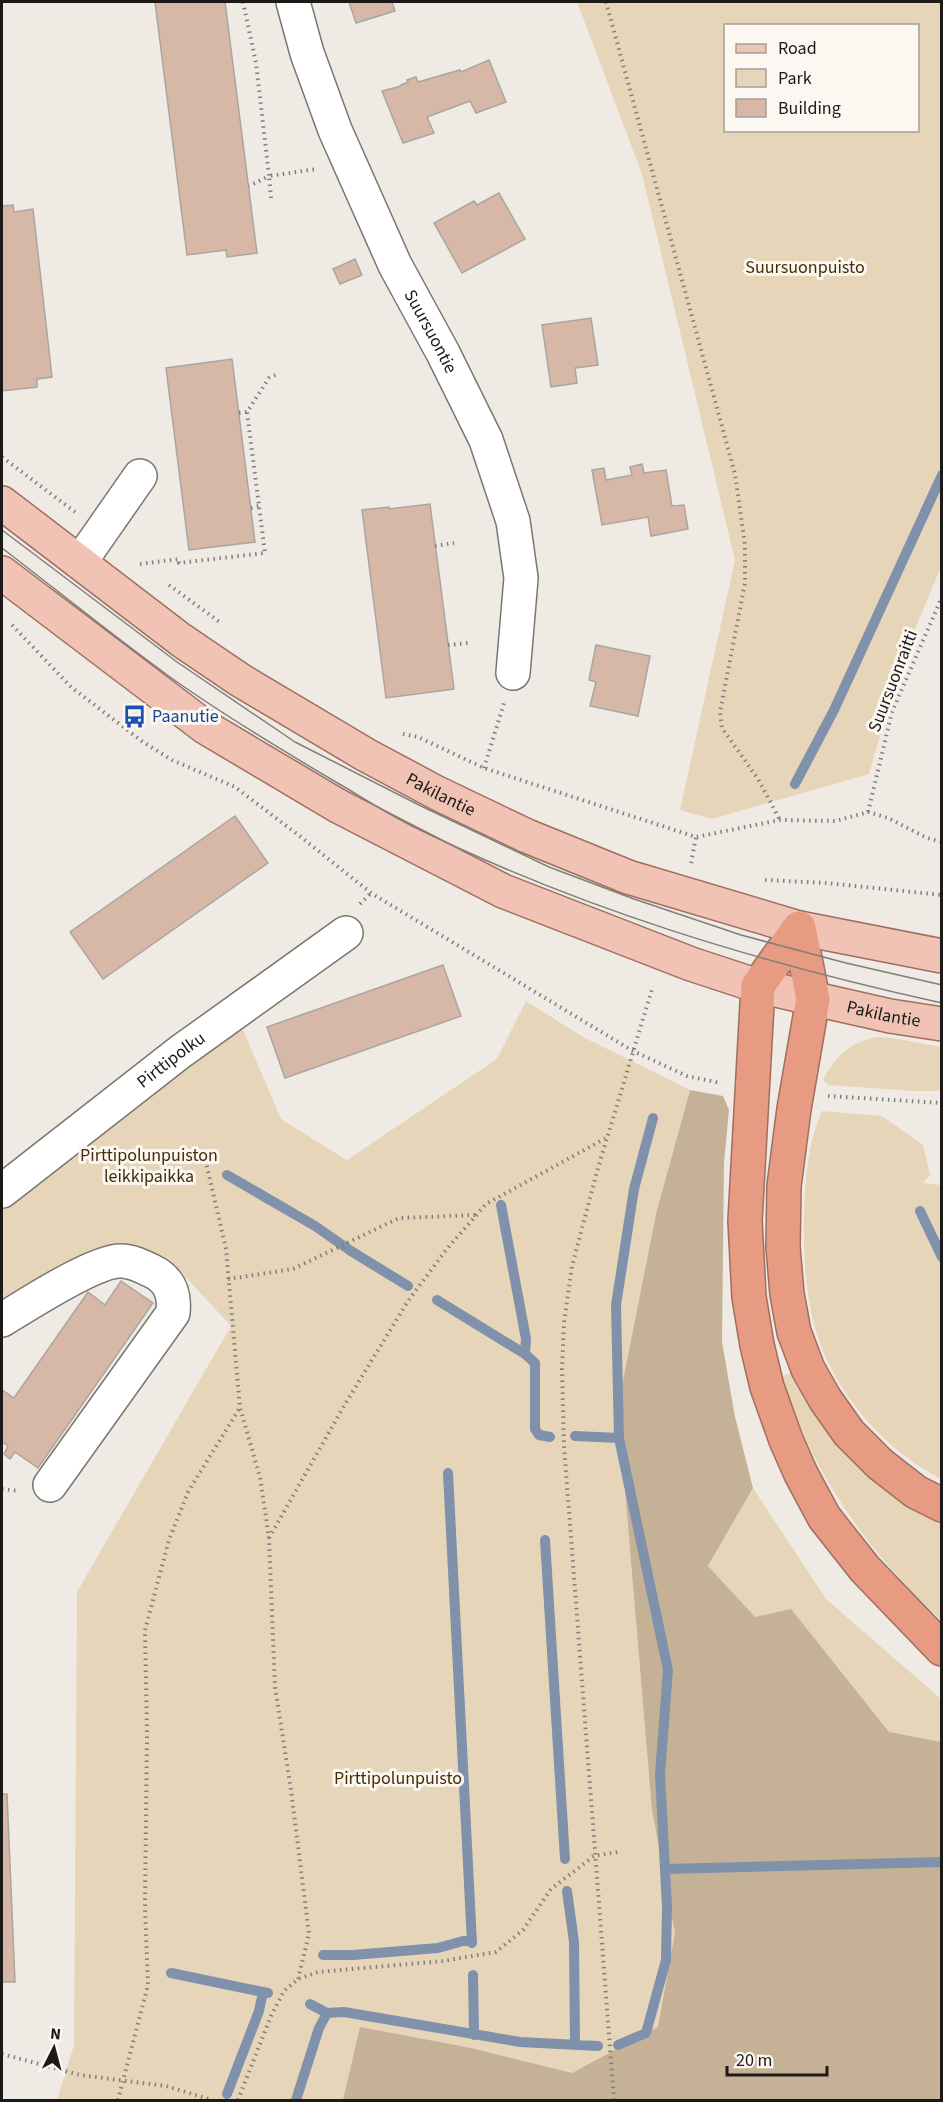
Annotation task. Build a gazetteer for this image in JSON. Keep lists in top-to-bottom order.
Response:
{
  "streets": {
    "main road": ["Pakilantie"],
    "street": ["Suursuontie", "Pirttipolku"],
    "path": ["Suursuonraitti"]
  },
  "parks": ["Suursuonpuisto", "Pirttipolunpuiston leikkipaikka", "Pirttipolunpuisto"],
  "places": {
    "bus stop": ["Paanutie"]
  },
  "legend": ["Road", "Park", "Building"],
  "scale_bar": "20 m",
  "north": "top"
}
